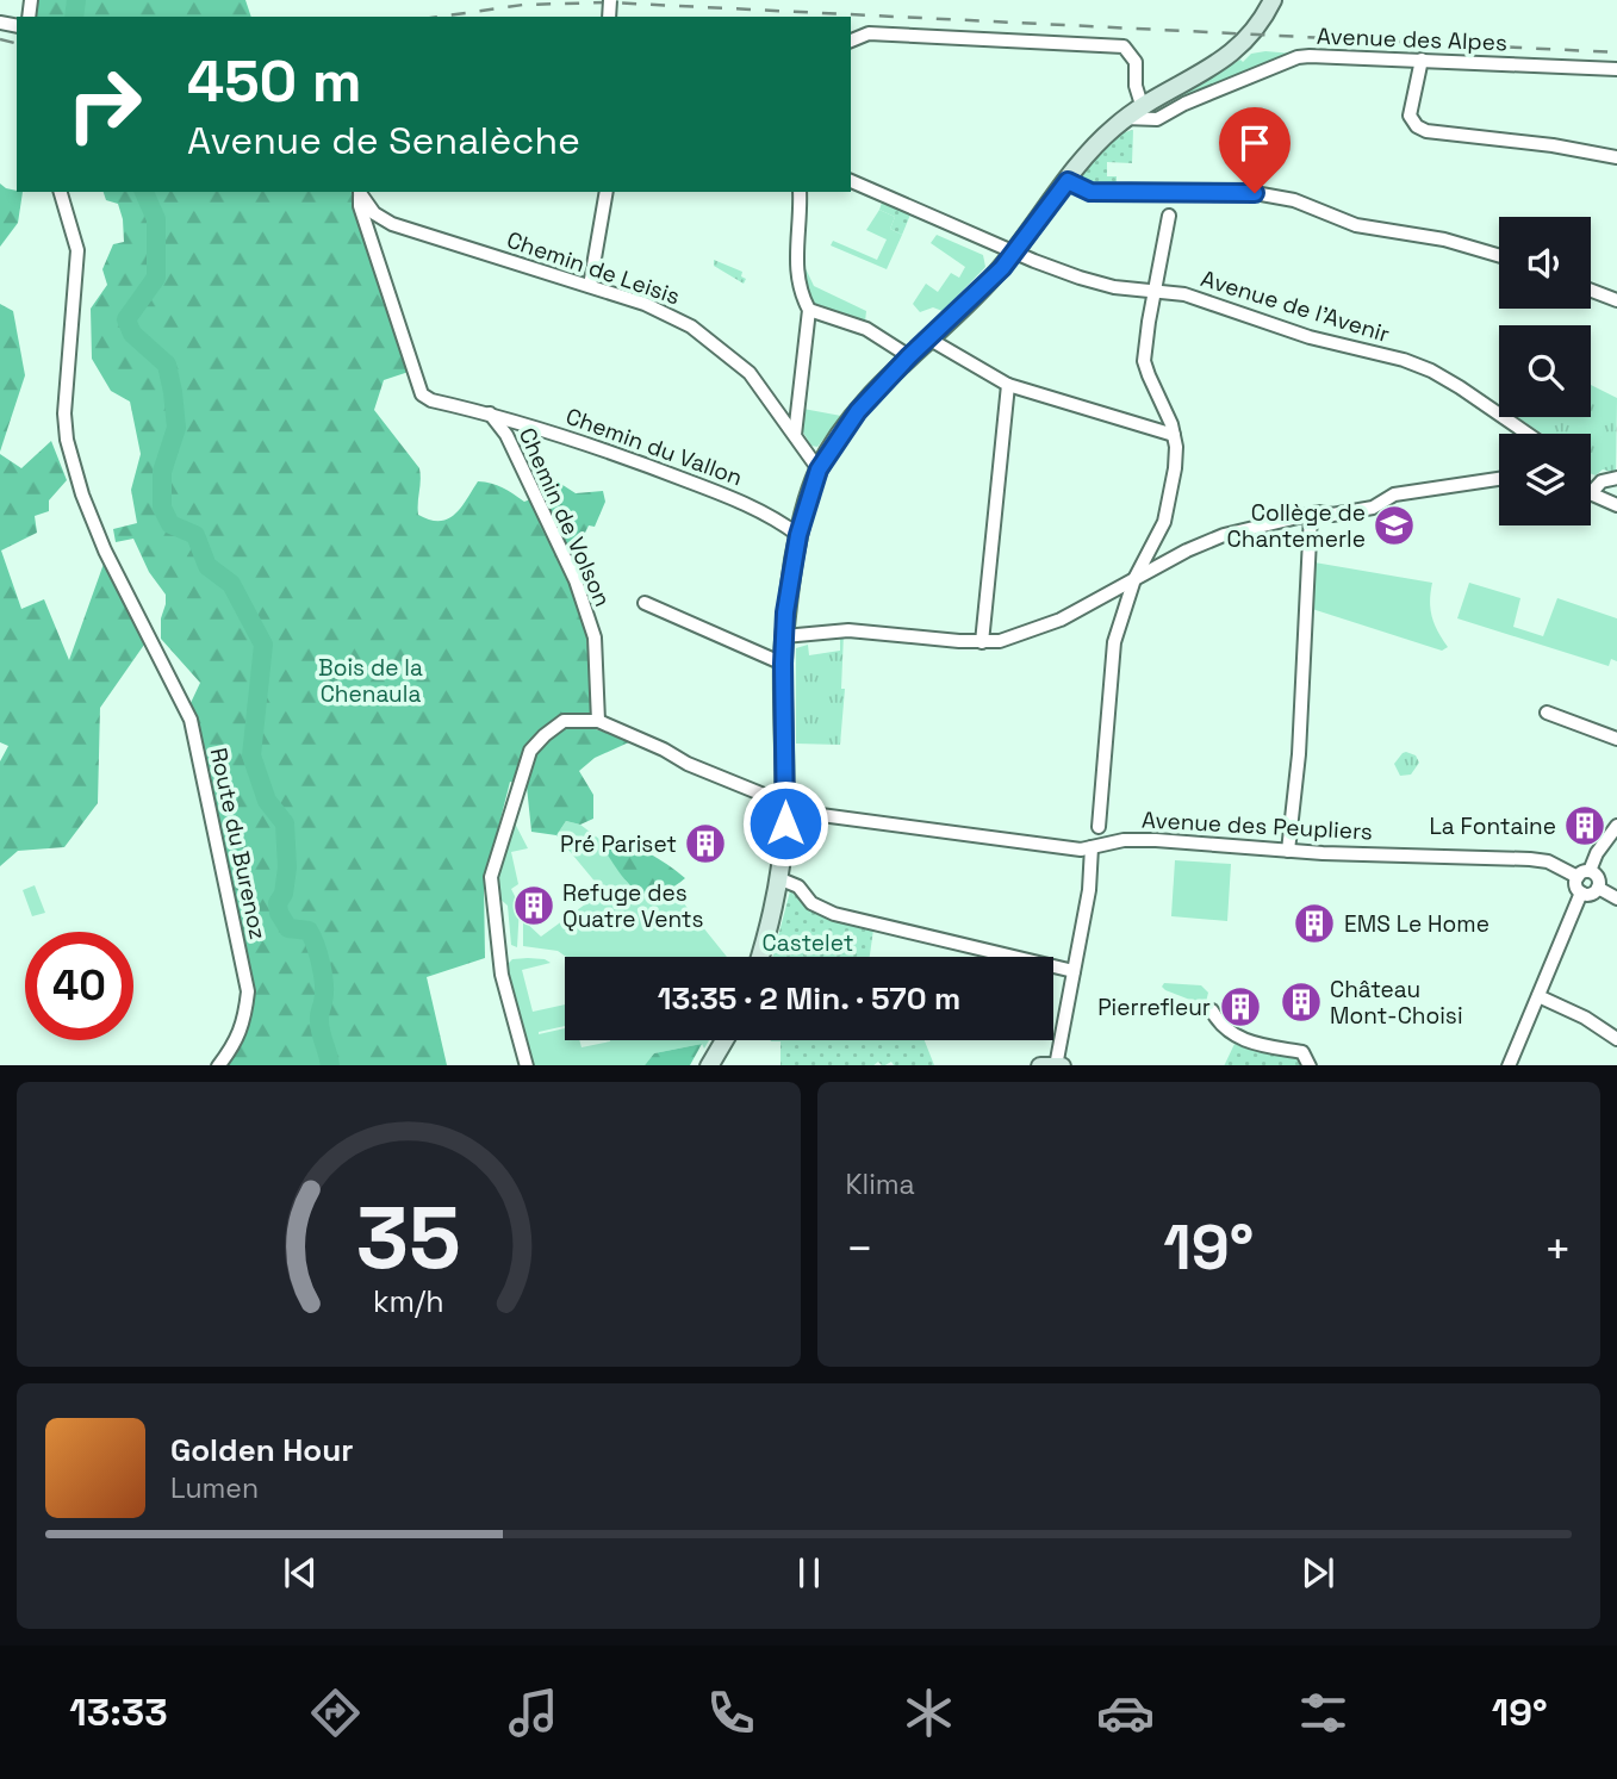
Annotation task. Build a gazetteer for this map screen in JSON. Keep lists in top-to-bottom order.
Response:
{
  "streets": {
    "street": [
      "Avenue des Alpes",
      "Chemin de Leisis",
      "Avenue de l'Avenir",
      "Chemin du Vallon",
      "Chemin de Volson",
      "Avenue des Peupliers",
      "Route du Burenoz"
    ]
  },
  "crossings": [
    ["Chemin de Leisis", "Chemin de Volson"],
    ["Chemin du Vallon", "Chemin de Volson"],
    ["Chemin de Volson", "Avenue des Peupliers"]
  ],
  "parks": ["Bois de la Chenaula", "Castelet"],
  "places": {
    "school or university": ["Collège de Chantemerle"],
    "building": [
      "La Fontaine",
      "Pré Pariset",
      "Refuge des Quatre Vents",
      "EMS Le Home",
      "Château Mont-Choisi",
      "Pierrefleur"
    ]
  },
  "page": {
    "turn": ["450 m", "Avenue de Senalèche"],
    "limit": "40",
    "trip": "13:35 · 2 Min. · 570 m",
    "tile": "Klima",
    "heat": ["−", "19°", "+"],
    "song": ["Golden Hour", "Lumen"],
    "tabs": ["13:33", "19°"],
    "gauge": ["35", "km/h"]
  }
}
